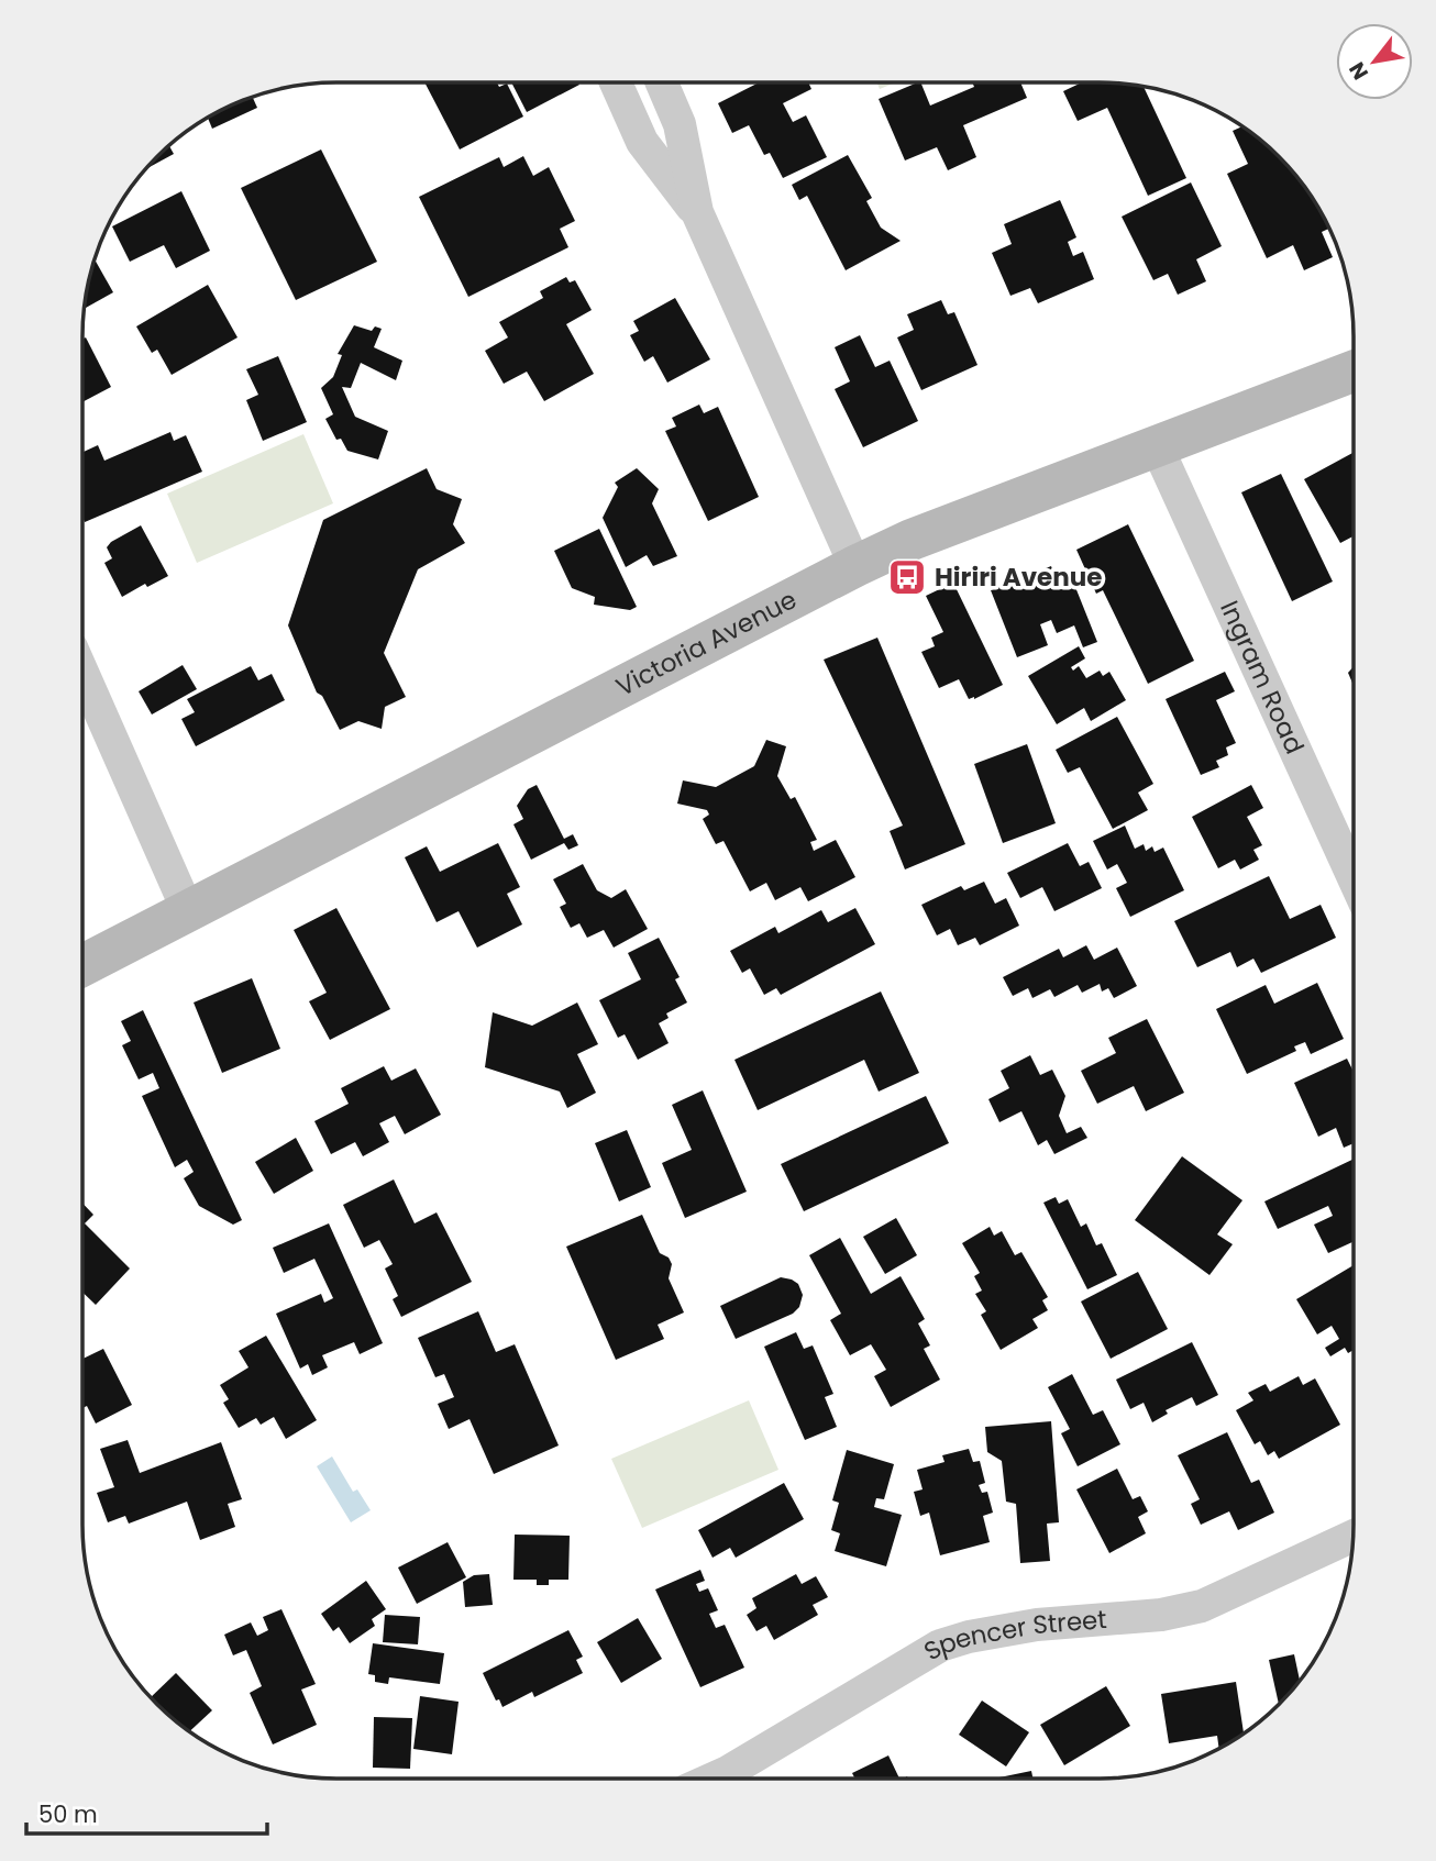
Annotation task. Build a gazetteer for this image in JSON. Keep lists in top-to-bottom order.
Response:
{
  "streets": {
    "main road": ["Victoria Avenue"],
    "street": ["Ingram Road", "Spencer Street"]
  },
  "crossings": [
    ["Victoria Avenue", "Ingram Road"]
  ],
  "places": {
    "bus stop": ["Hiriri Avenue"]
  },
  "scale_bar": "50 m",
  "north": "bottom left"
}
